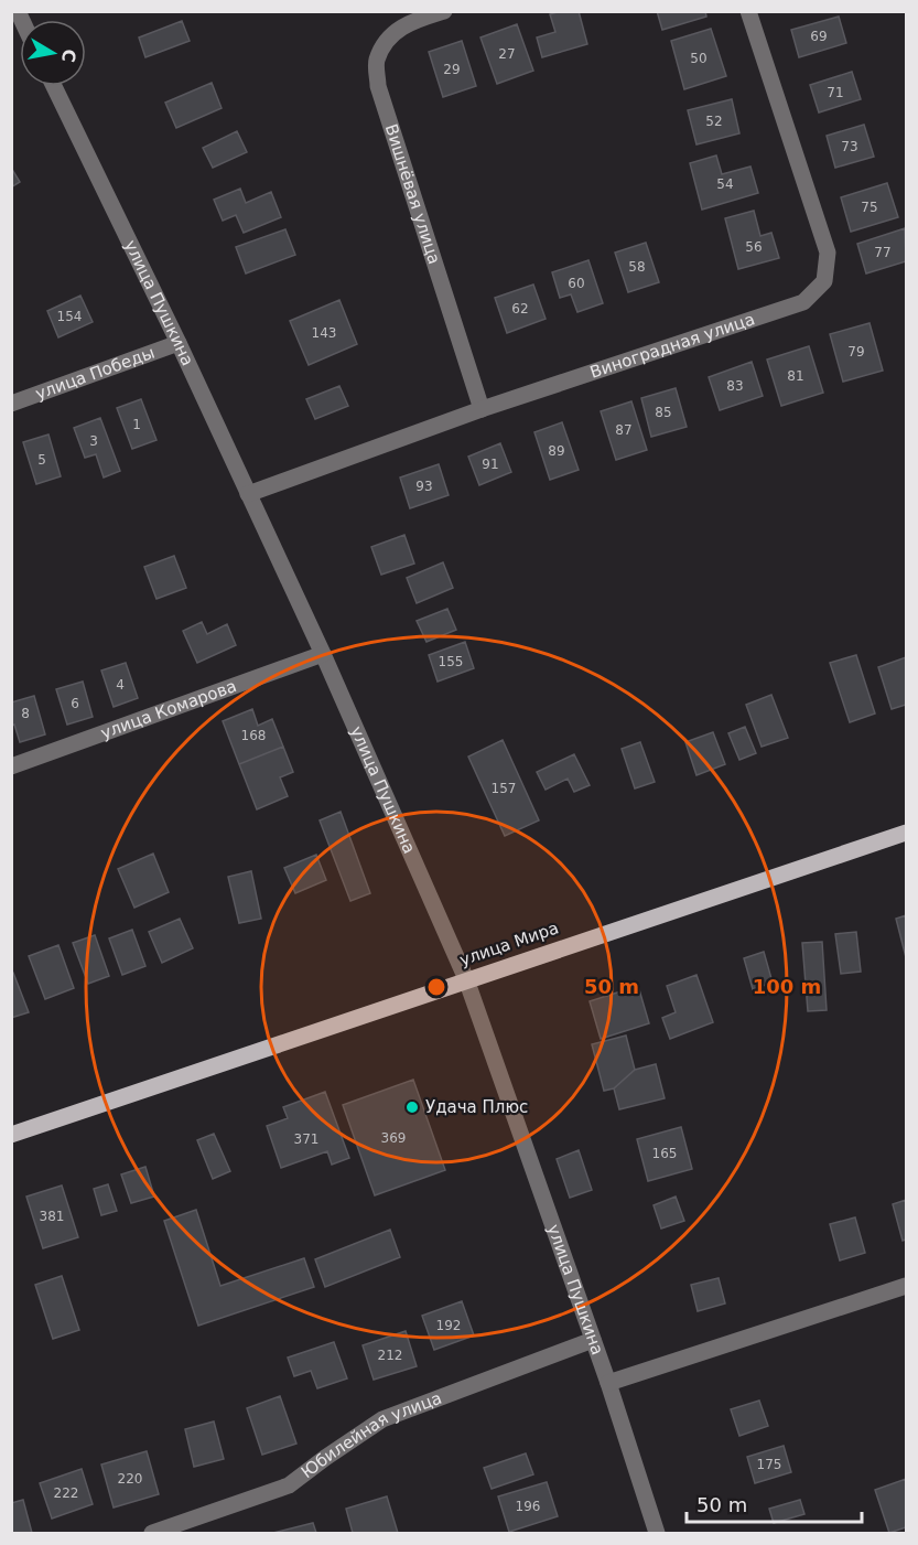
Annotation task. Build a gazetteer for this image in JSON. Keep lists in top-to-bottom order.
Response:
{
  "streets": {
    "main road": ["улица Мира"],
    "street": [
      "Вишнёвая улица",
      "улица Пушкина",
      "Виноградная улица",
      "улица Победы",
      "улица Комарова",
      "Юбилейная улица"
    ]
  },
  "crossings": [
    ["Вишнёвая улица", "Виноградная улица"],
    ["улица Пушкина", "Виноградная улица"],
    ["улица Пушкина", "улица Победы"],
    ["улица Пушкина", "улица Комарова"],
    ["улица Пушкина", "улица Мира"],
    ["улица Пушкина", "Юбилейная улица"]
  ],
  "places": ["Удача Плюс"],
  "house_numbers": [
    "69",
    "27",
    "50",
    "29",
    "71",
    "52",
    "73",
    "54",
    "75",
    "56",
    "77",
    "58",
    "60",
    "62",
    "154",
    "143",
    "79",
    "81",
    "83",
    "85",
    "1",
    "87",
    "3",
    "89",
    "5",
    "91",
    "93",
    "155",
    "4",
    "6",
    "8",
    "168",
    "157",
    "369",
    "371",
    "165",
    "381",
    "192",
    "212",
    "175",
    "220",
    "222",
    "196"
  ],
  "scale_bar": "50 m",
  "north": "right",
  "rings": ["50 m", "100 m"]
}
